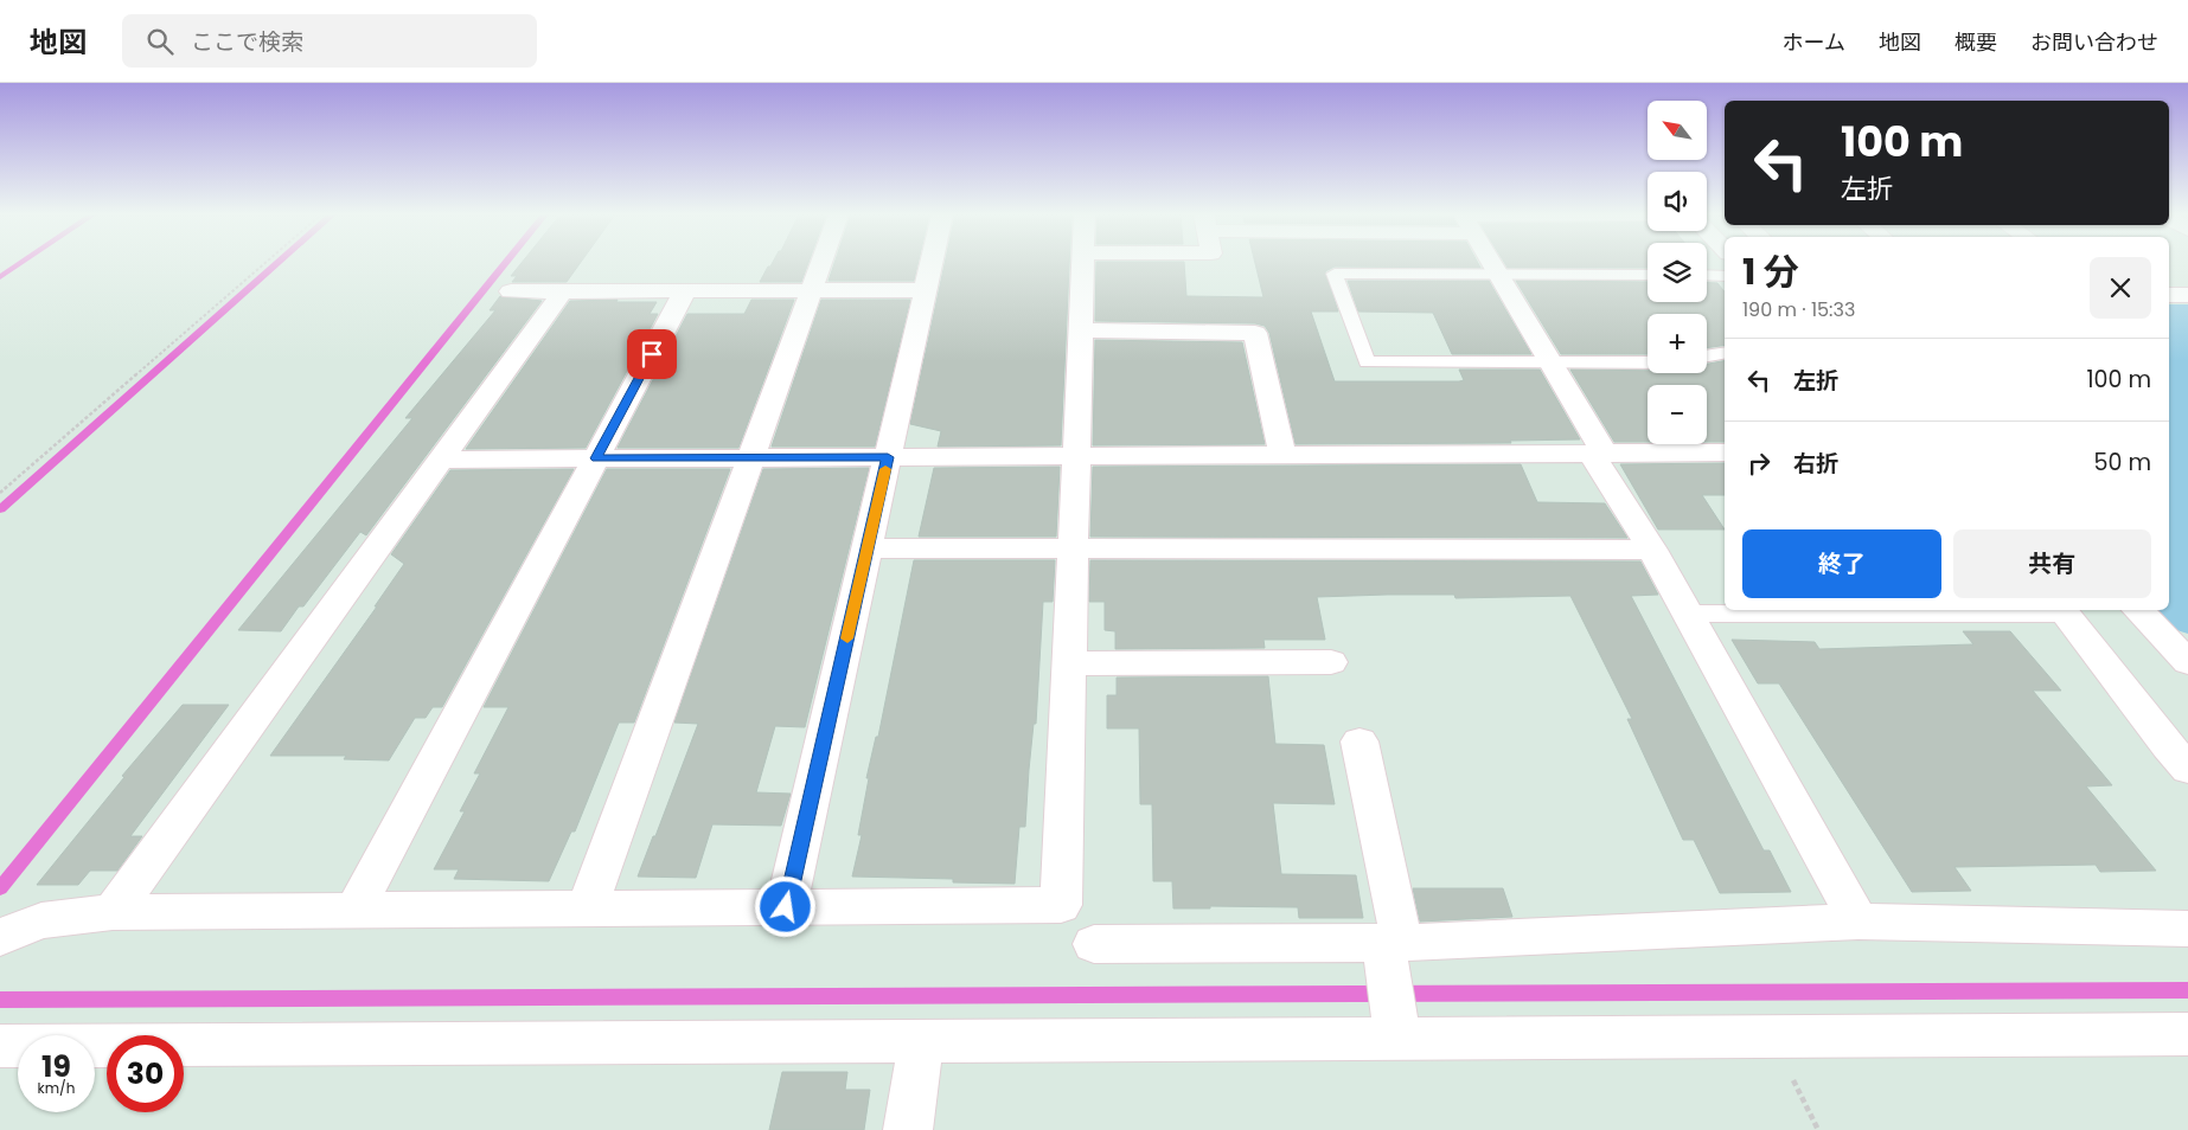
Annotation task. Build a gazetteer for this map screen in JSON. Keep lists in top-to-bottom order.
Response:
{
  "north": "top left",
  "page": {
    "header": "地図",
    "search": "ここで検索",
    "nav": [
      "ホーム",
      "地図",
      "概要",
      "お問い合わせ"
    ],
    "map_buttons": ["+", "−"],
    "turn": ["100 m", "左折"],
    "heading": ["1 分", "190 m · 15:33"],
    "list": [
      {
        "name": "左折",
        "value": "100 m"
      },
      {
        "name": "右折",
        "value": "50 m"
      }
    ],
    "buttons": ["終了", "共有"],
    "speed": "19 km/h",
    "limit": "30"
  }
}
